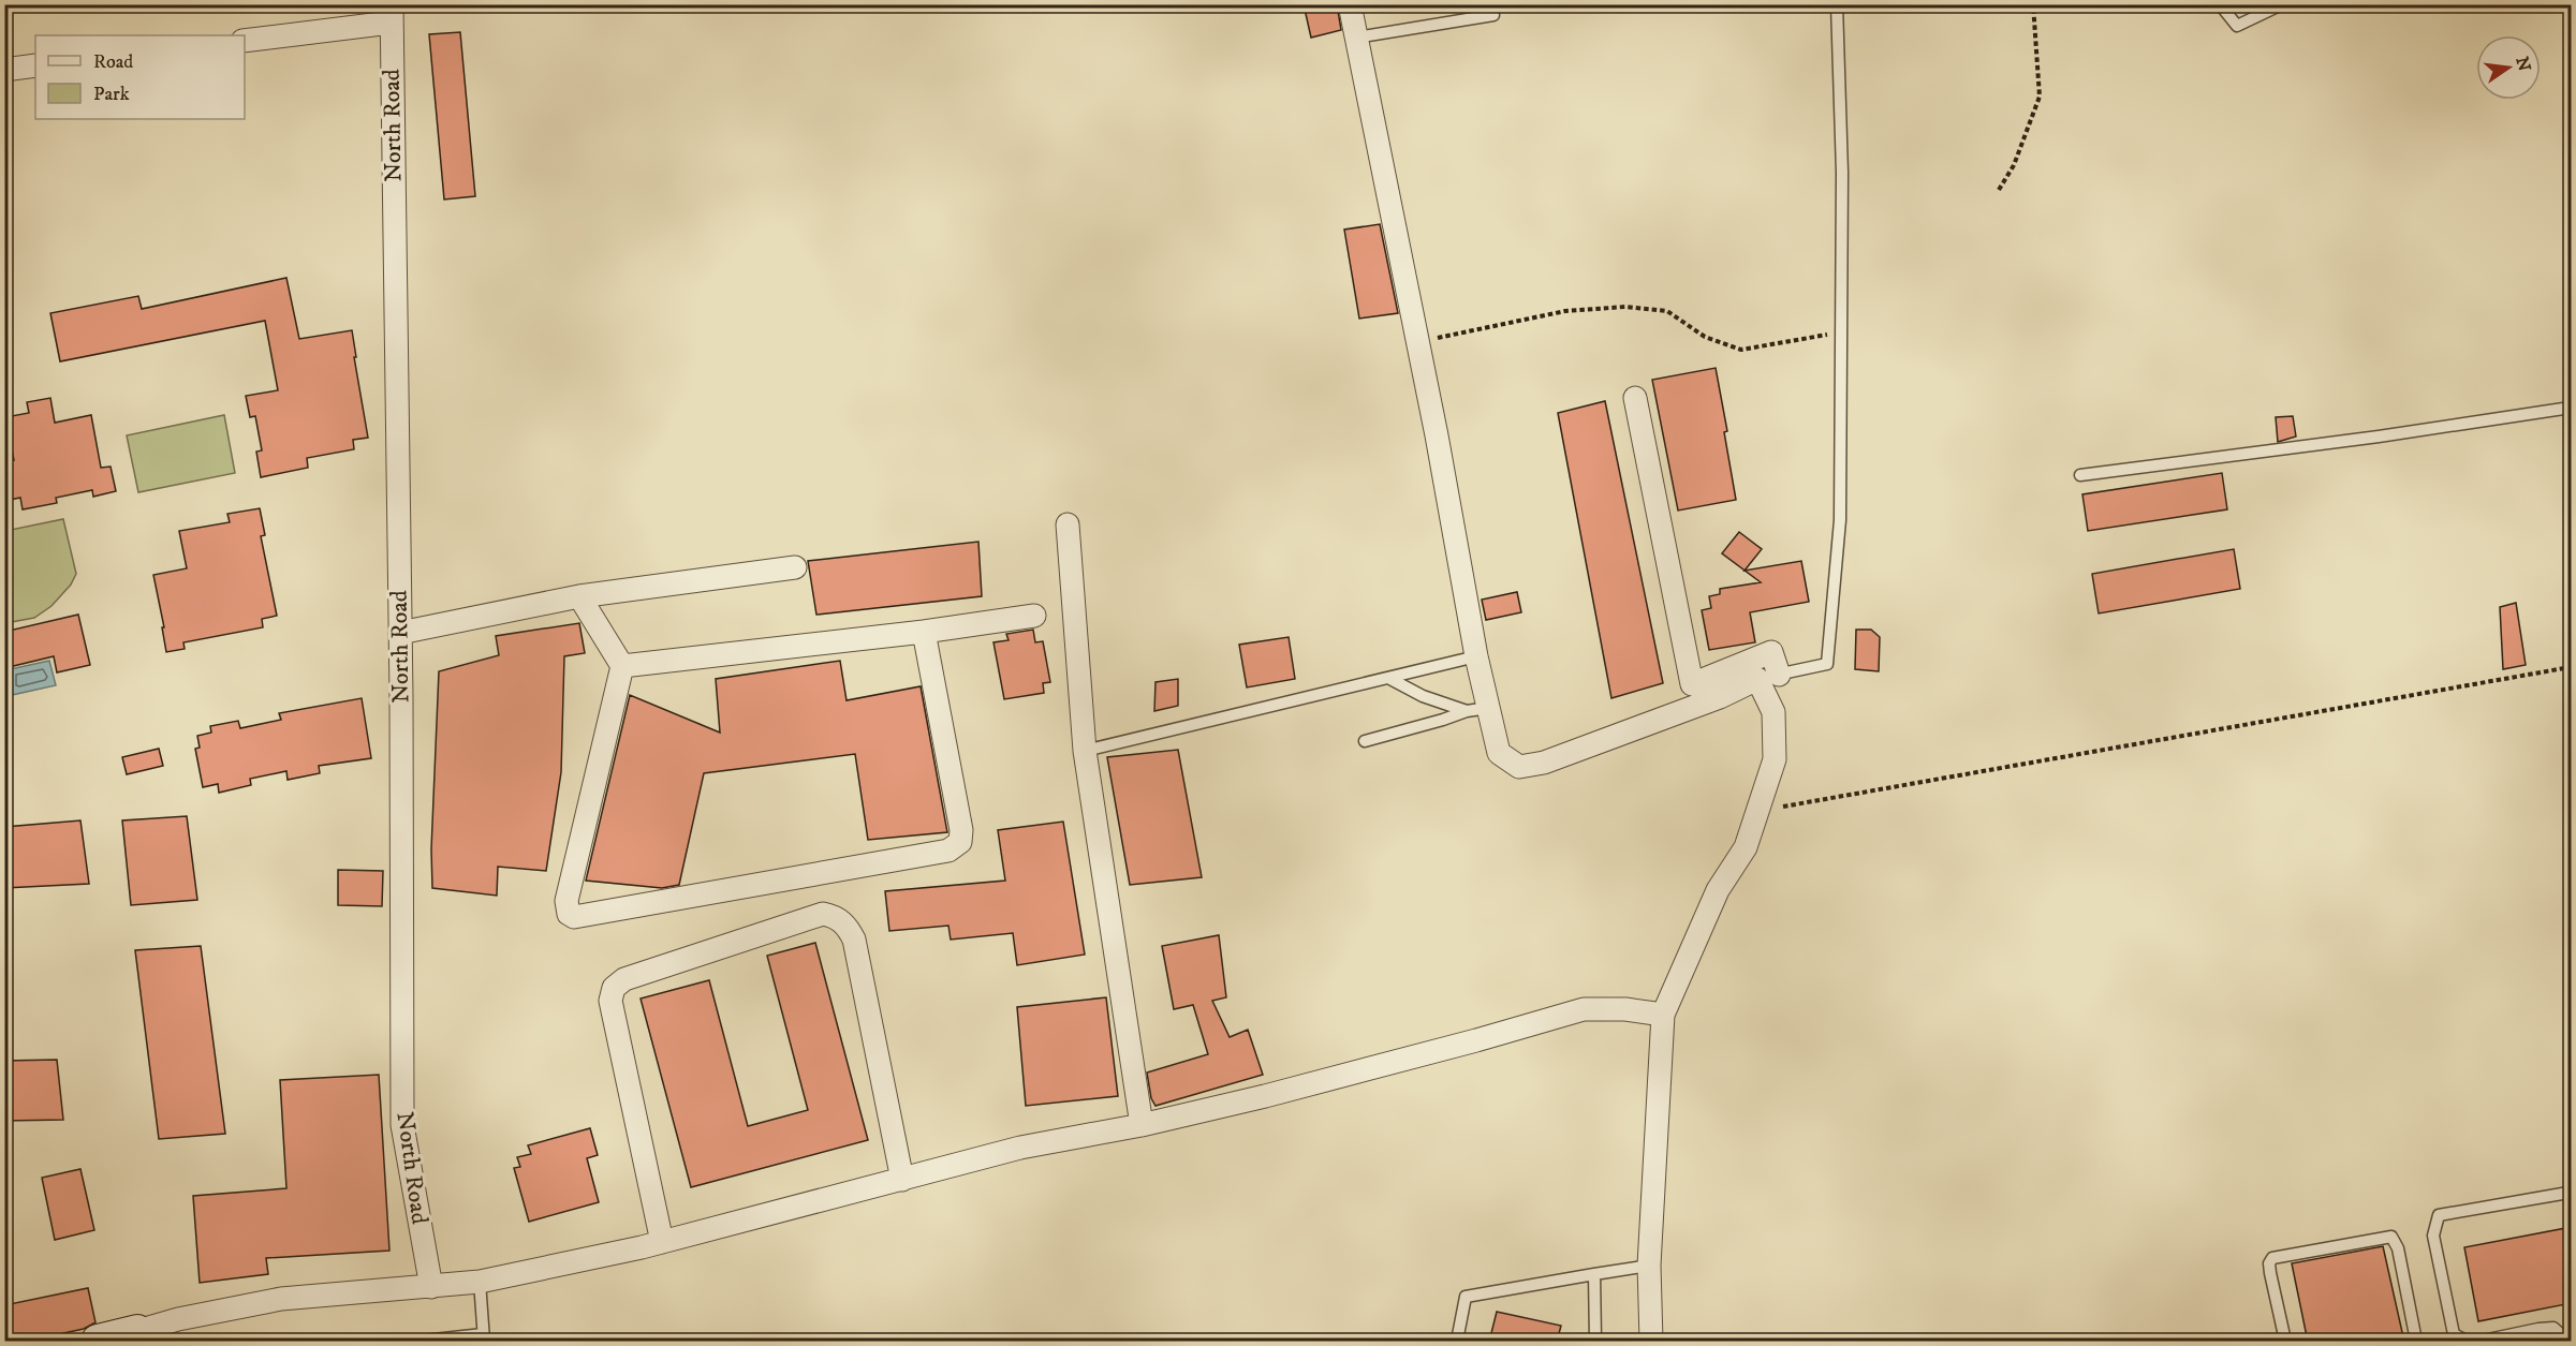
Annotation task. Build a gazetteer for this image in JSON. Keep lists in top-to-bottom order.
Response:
{
  "streets": {
    "street": ["North Road"]
  },
  "legend": ["Road", "Park"],
  "north": "right"
}
